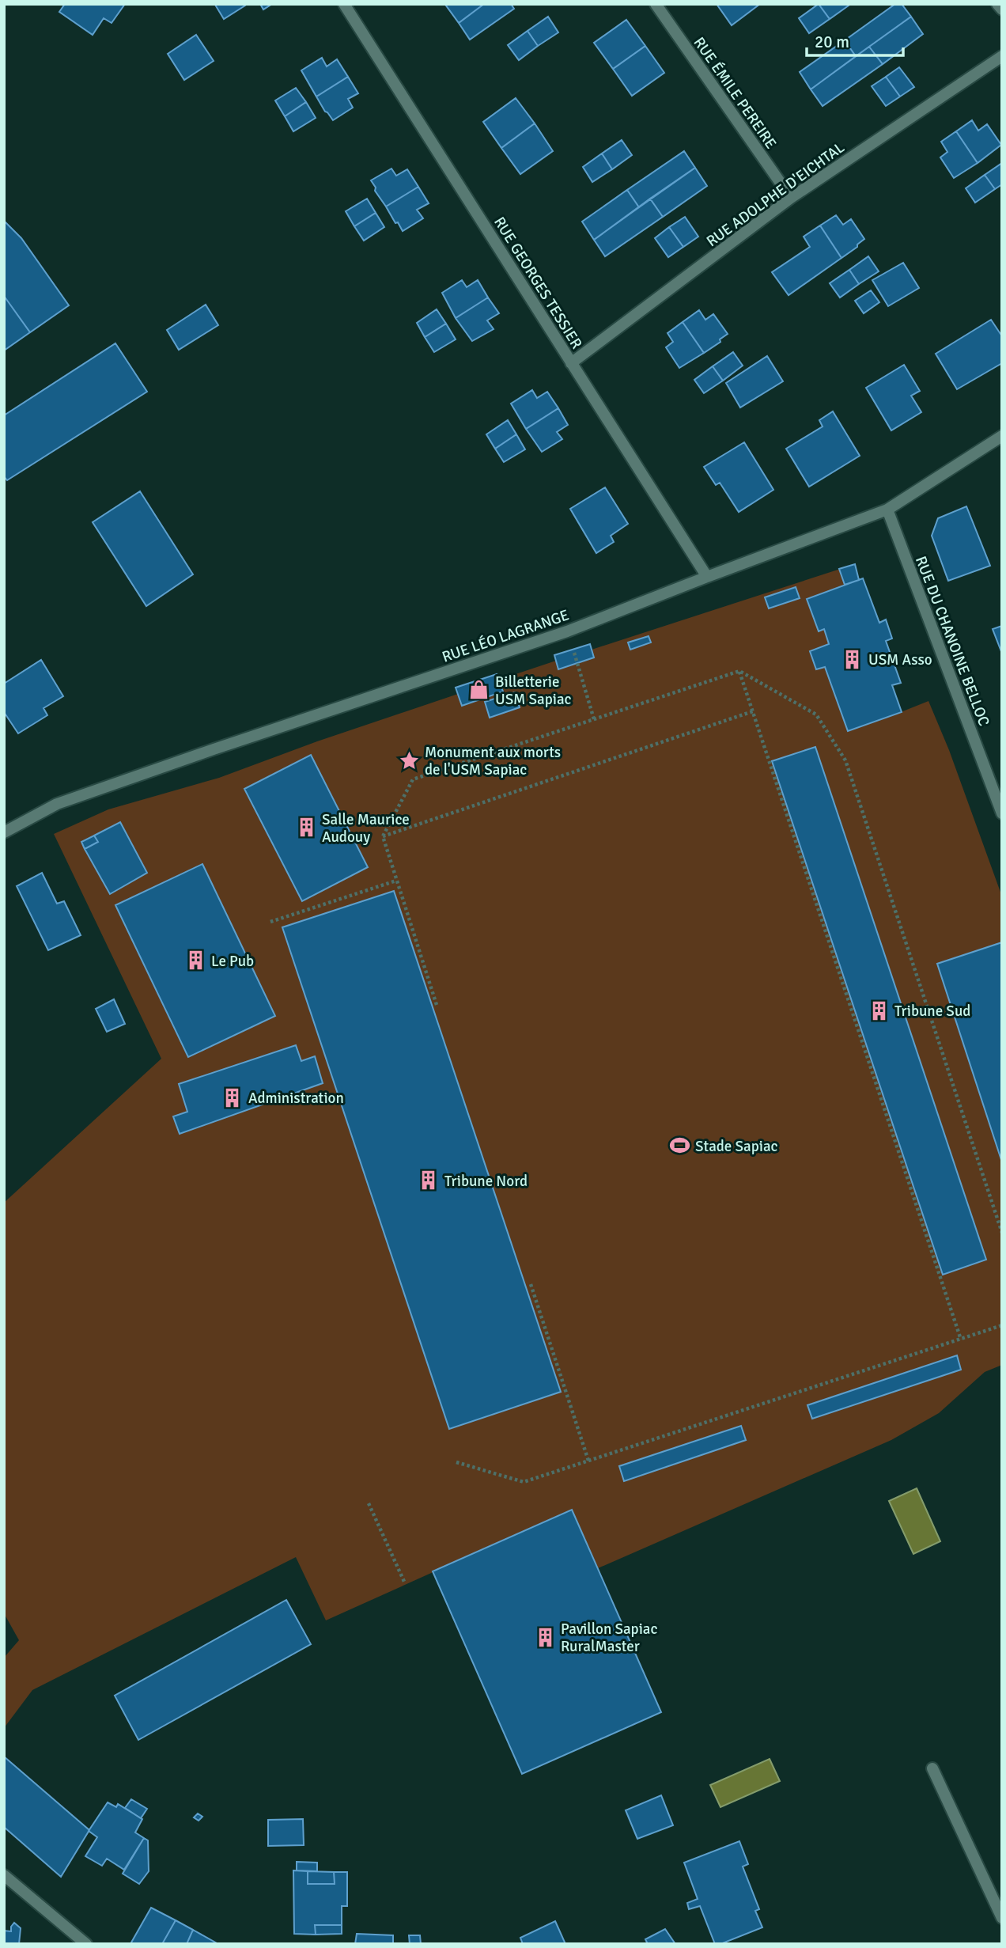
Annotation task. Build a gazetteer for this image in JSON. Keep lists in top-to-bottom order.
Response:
{
  "streets": {
    "street": [
      "RUE ÉMILE PEREIRE",
      "RUE ADOLPHE D'EICHTAL",
      "RUE GEORGES TESSIER",
      "RUE LÉO LAGRANGE",
      "RUE DU CHANOINE BELLOC"
    ]
  },
  "crossings": [
    ["RUE ÉMILE PEREIRE", "RUE ADOLPHE D'EICHTAL"],
    ["RUE ADOLPHE D'EICHTAL", "RUE GEORGES TESSIER"],
    ["RUE GEORGES TESSIER", "RUE LÉO LAGRANGE"],
    ["RUE LÉO LAGRANGE", "RUE DU CHANOINE BELLOC"]
  ],
  "places": {
    "building": [
      "USM Asso",
      "Salle Maurice Audouy",
      "Le Pub",
      "Tribune Sud",
      "Administration",
      "Tribune Nord",
      "Pavillon Sapiac RuralMaster"
    ],
    "shop": ["Billetterie USM Sapiac"],
    "place": ["Monument aux morts de l'USM Sapiac"],
    "sports": ["Stade Sapiac"]
  },
  "scale_bar": "20 m"
}
